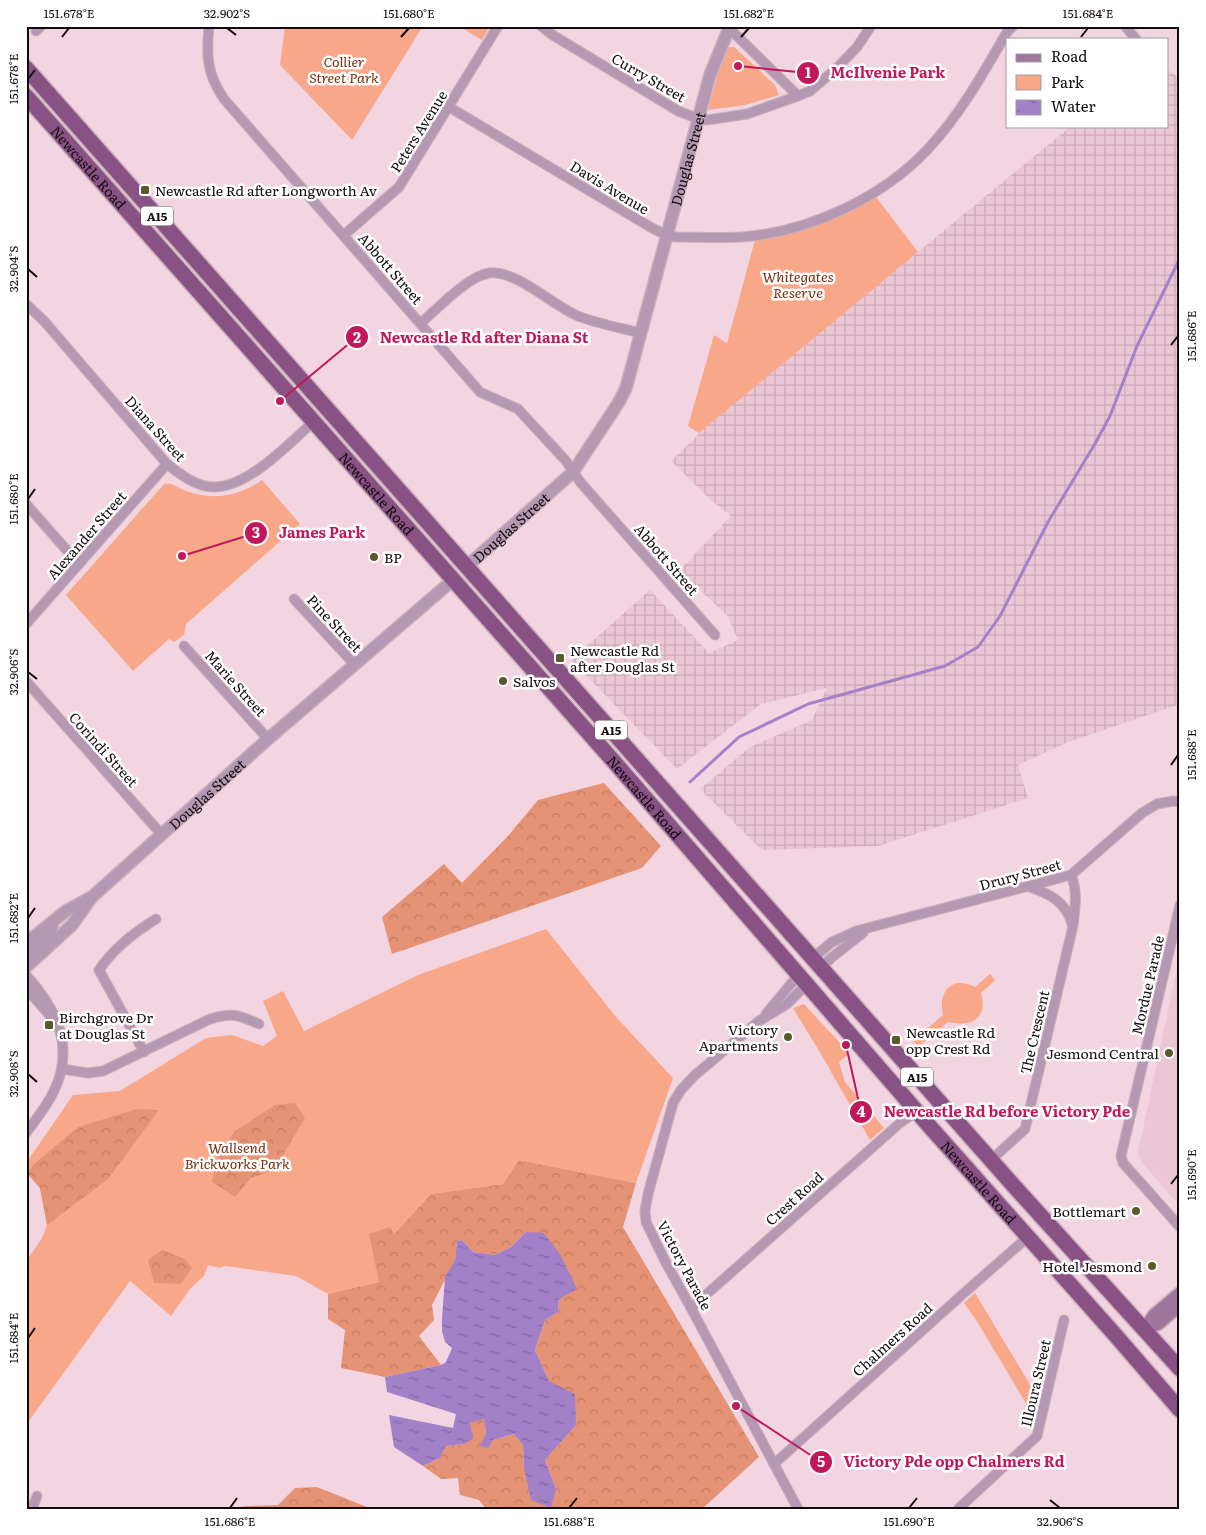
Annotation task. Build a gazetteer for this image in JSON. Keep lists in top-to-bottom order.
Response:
{
  "streets": {
    "highway": ["Douglas Street", "Newcastle Road", "A15"],
    "street": [
      "Curry Street",
      "Peters Avenue",
      "Davis Avenue",
      "Abbott Street",
      "Diana Street",
      "Alexander Street",
      "Pine Street",
      "Marie Street",
      "Corindi Street",
      "Drury Street",
      "Mordue Parade",
      "The Crescent",
      "Crest Road",
      "Victory Parade",
      "Chalmers Road",
      "Illoura Street"
    ]
  },
  "crossings": [
    ["Curry Street", "Douglas Street"],
    ["Peters Avenue", "Davis Avenue"],
    ["Peters Avenue", "Abbott Street"],
    ["Douglas Street", "Newcastle Road"],
    ["Douglas Street", "Davis Avenue"],
    ["Douglas Street", "Abbott Street"],
    ["Douglas Street", "Pine Street"],
    ["Douglas Street", "Marie Street"],
    ["Douglas Street", "Corindi Street"],
    ["Newcastle Road", "A15"],
    ["Newcastle Road", "Diana Street"],
    ["Newcastle Road", "Drury Street"],
    ["Newcastle Road", "The Crescent"],
    ["Newcastle Road", "Crest Road"],
    ["Newcastle Road", "Victory Parade"],
    ["Newcastle Road", "Chalmers Road"],
    ["Diana Street", "Alexander Street"],
    ["Drury Street", "The Crescent"],
    ["Crest Road", "Victory Parade"],
    ["Victory Parade", "Chalmers Road"]
  ],
  "parks": ["Collier Street Park", "Whitegates Reserve", "Wallsend Brickworks Park"],
  "places": {
    "other": [
      "McIlvenie Park",
      "Newcastle Rd after Diana St",
      "James Park",
      "BP",
      "Salvos",
      "Victory Apartments",
      "Newcastle Rd before Victory Pde",
      "Jesmond Central",
      "Bottlemart",
      "Hotel Jesmond",
      "Victory Pde opp Chalmers Rd"
    ],
    "transit": [
      "Newcastle Rd after Longworth Av",
      "Newcastle Rd after Douglas St",
      "Birchgrove Dr at Douglas St",
      "Newcastle Rd opp Crest Rd"
    ]
  },
  "legend": ["Road", "Park", "Water"],
  "coordinates": [
    "151.678°E",
    "32.902°S",
    "151.680°E",
    "151.682°E",
    "151.684°E",
    "32.904°S",
    "151.686°E",
    "32.906°S",
    "151.688°E",
    "32.908°S",
    "151.690°E"
  ]
}
